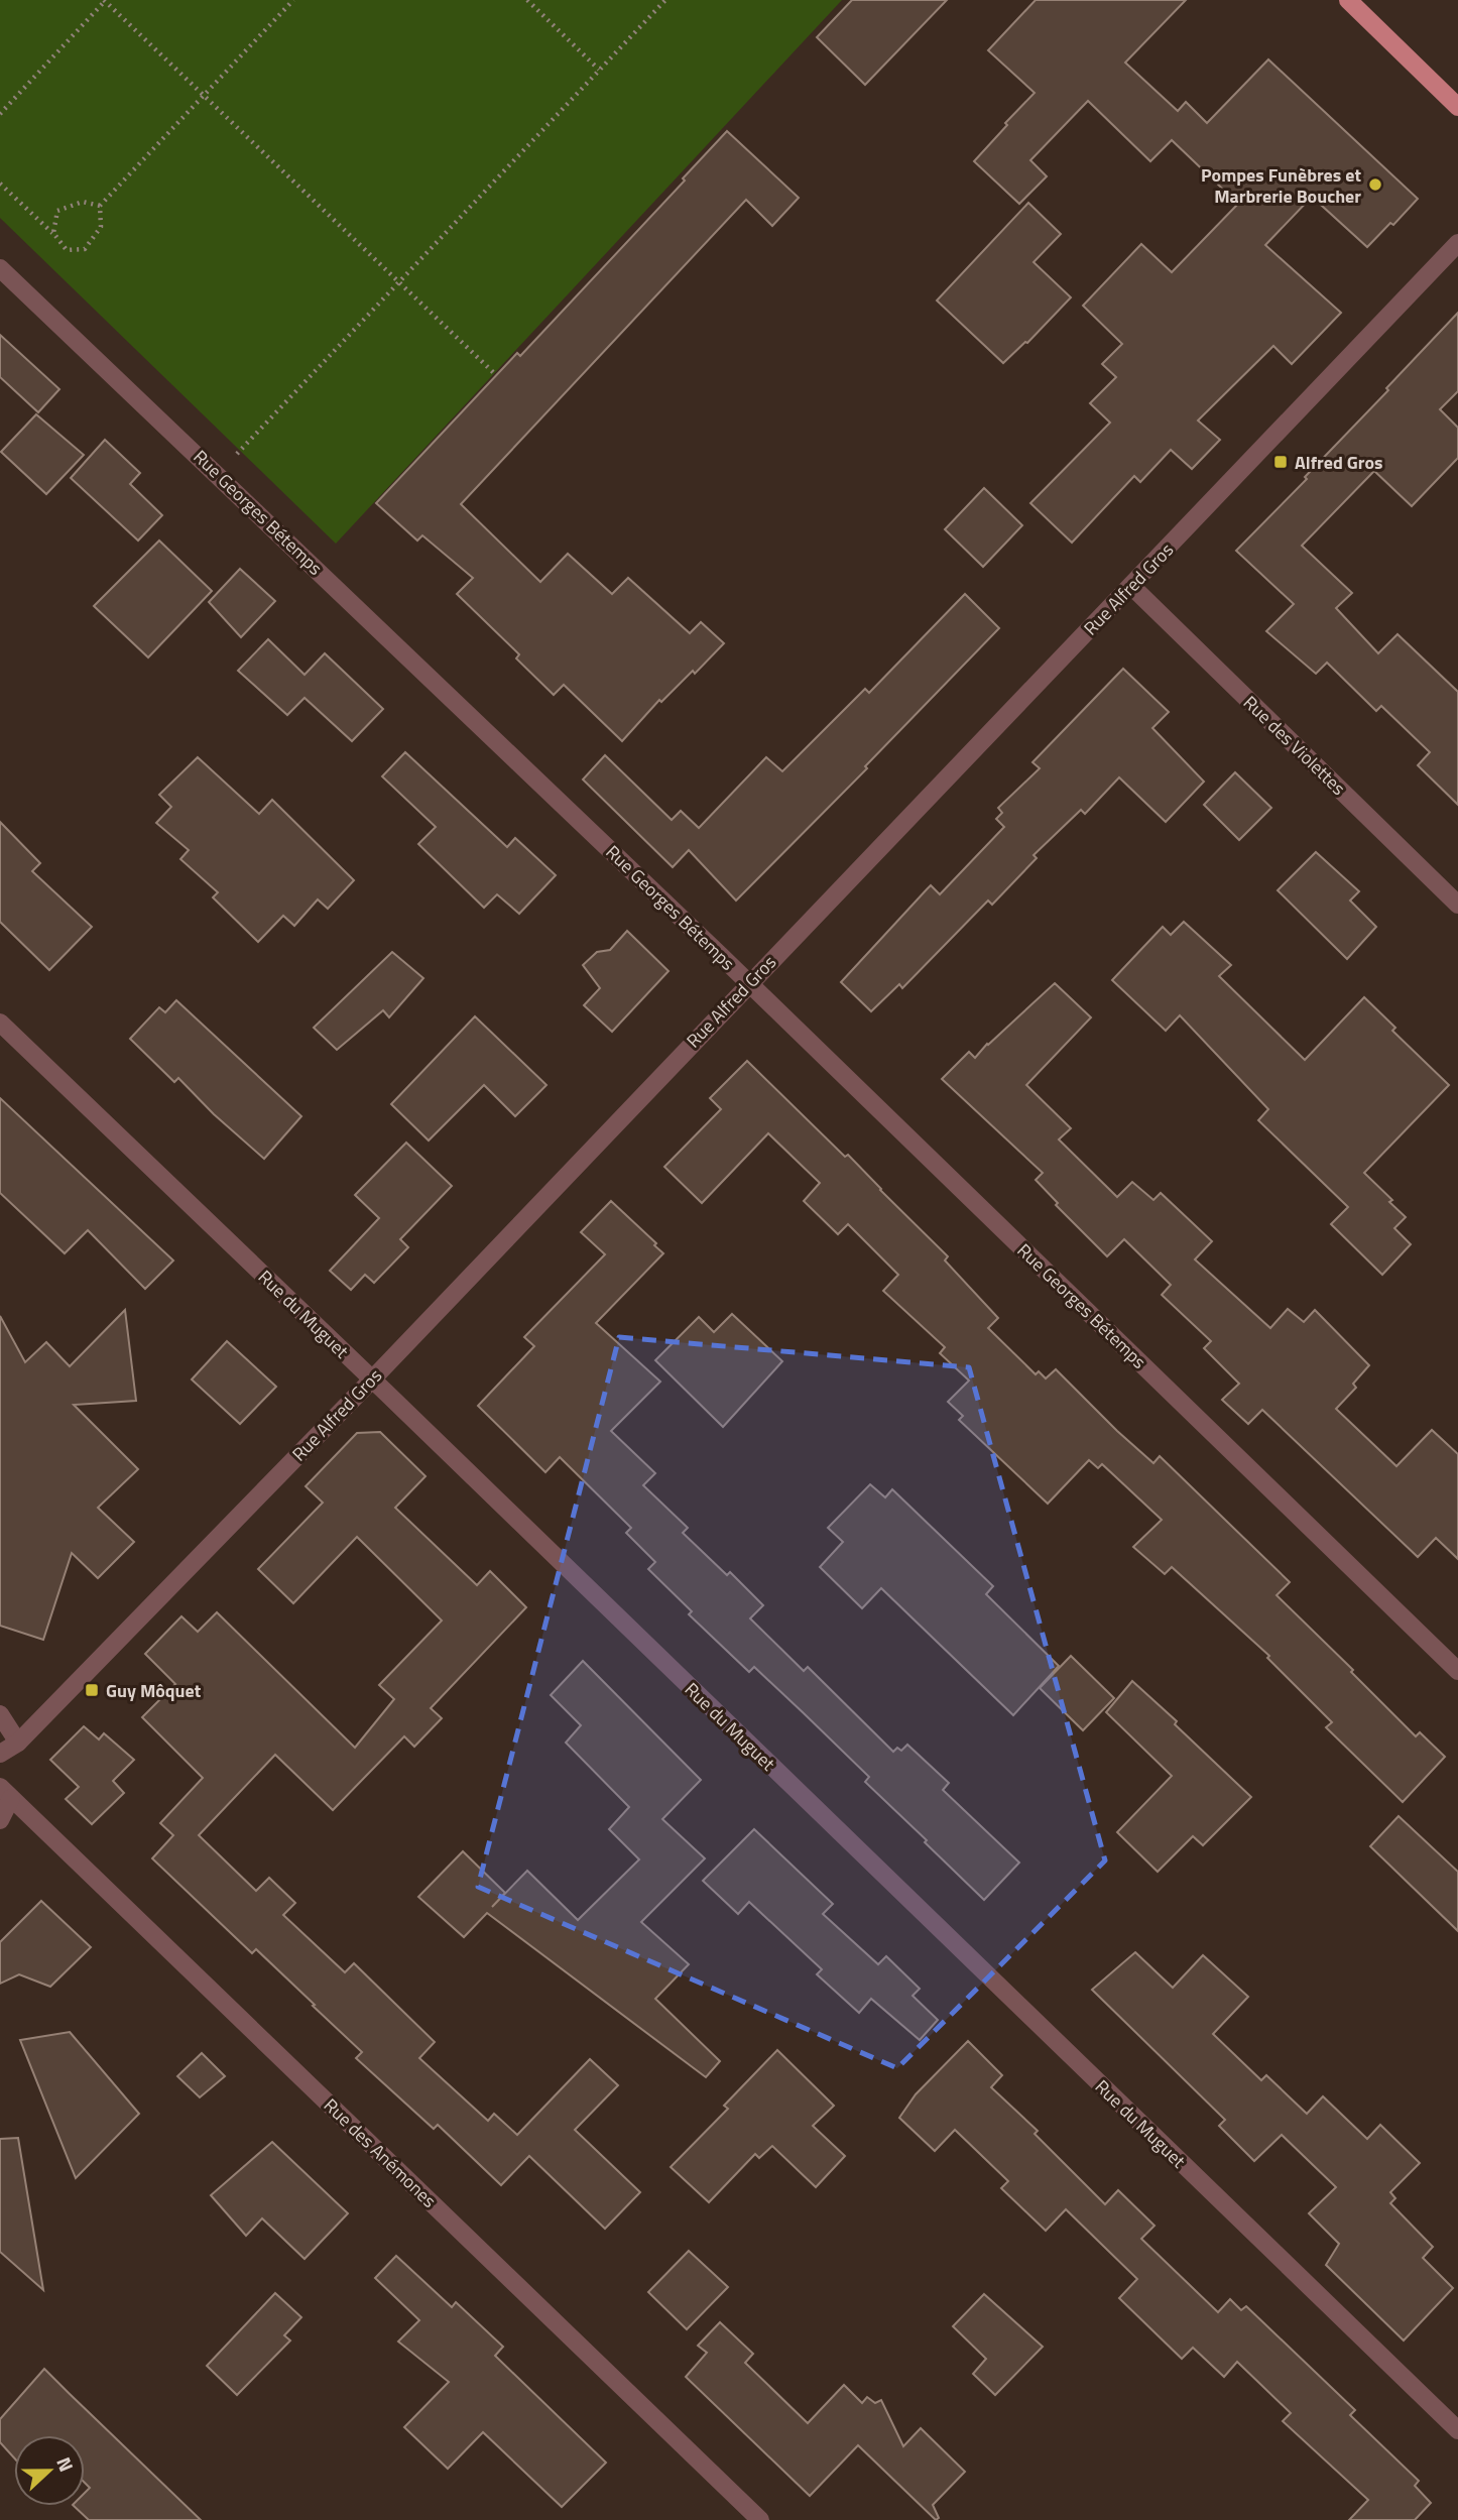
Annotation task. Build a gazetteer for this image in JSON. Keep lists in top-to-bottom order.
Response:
{
  "streets": {
    "street": [
      "Rue Georges Bétemps",
      "Rue Alfred Gros",
      "Rue des Violettes",
      "Rue du Muguet",
      "Rue des Anémones"
    ]
  },
  "crossings": [
    ["Rue Georges Bétemps", "Rue Alfred Gros"],
    ["Rue Alfred Gros", "Rue des Violettes"],
    ["Rue Alfred Gros", "Rue du Muguet"]
  ],
  "places": {
    "other": ["Pompes Funèbres et Marbrerie Boucher"],
    "transit": ["Alfred Gros", "Guy Môquet"]
  },
  "north": "right"
}
